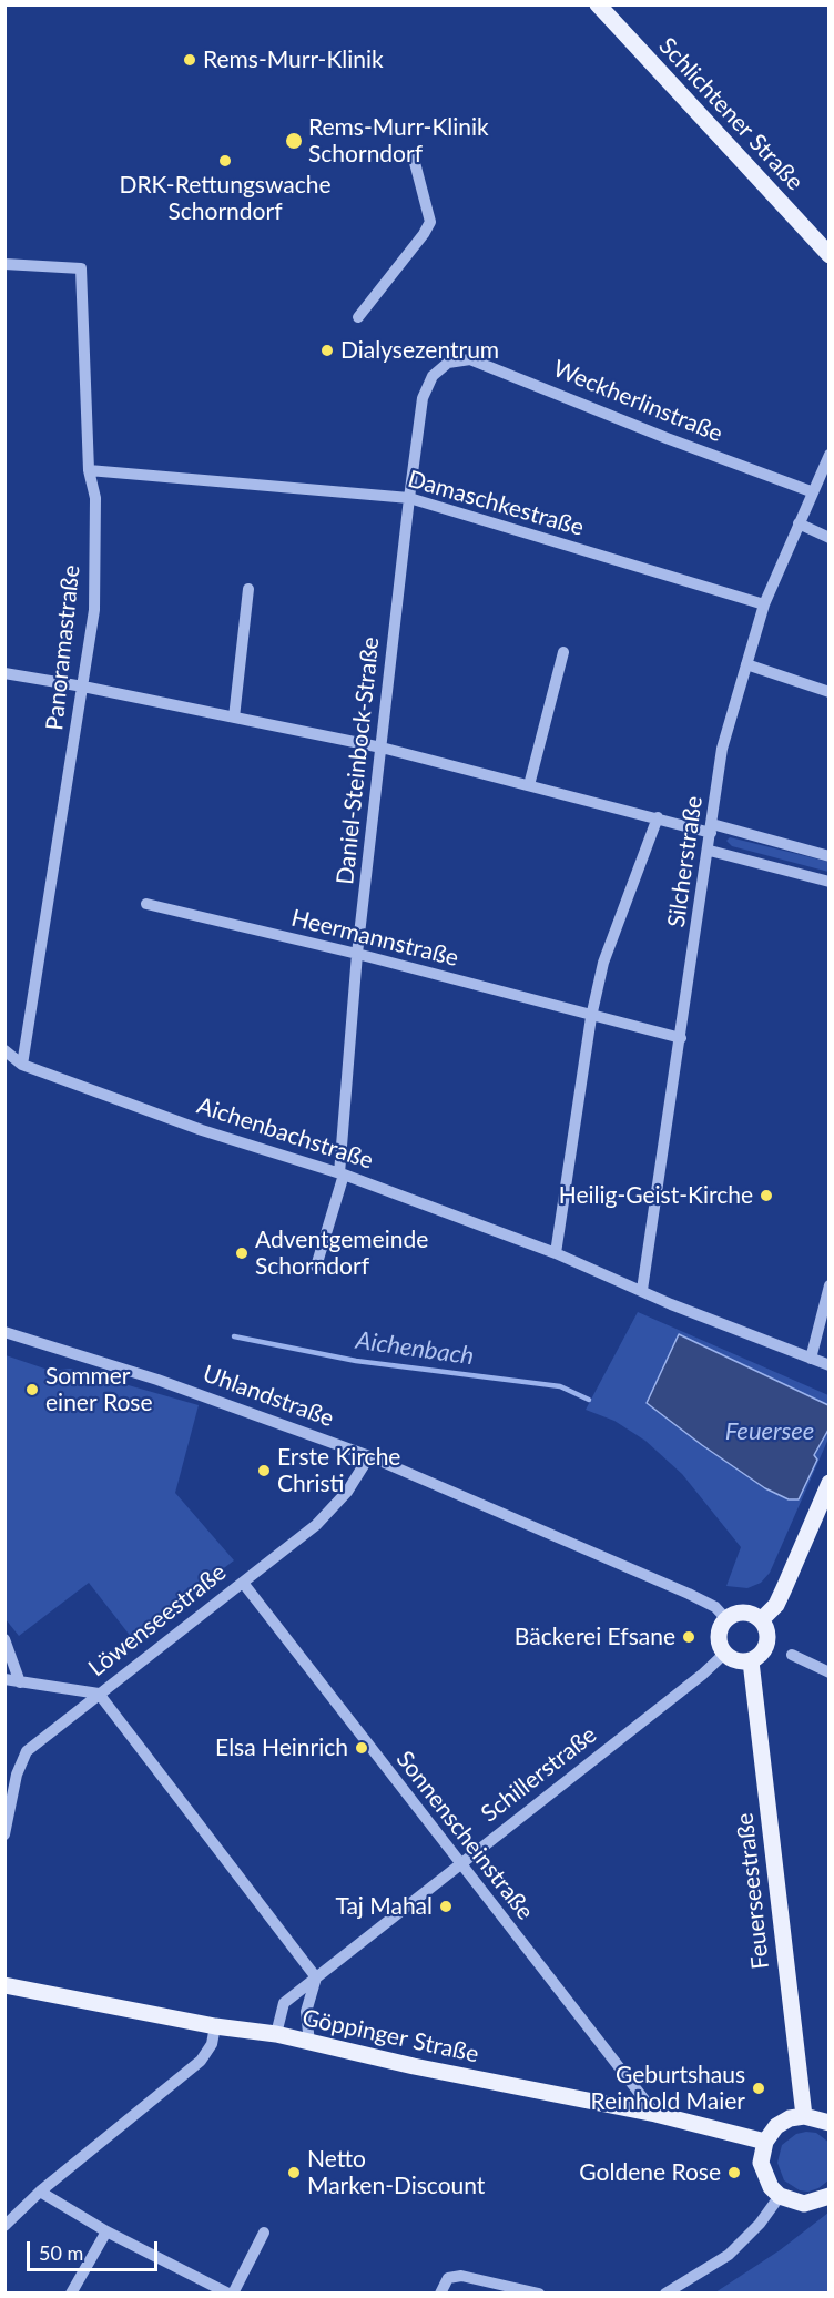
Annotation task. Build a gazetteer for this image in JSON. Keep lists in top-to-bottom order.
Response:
{
  "streets": {
    "main road": ["Schlichtener Straße", "Feuerseestraße", "Göppinger Straße"],
    "street": [
      "Weckherlinstraße",
      "Damaschkestraße",
      "Panoramastraße",
      "Daniel-Steinbock-Straße",
      "Silcherstraße",
      "Heermannstraße",
      "Aichenbachstraße",
      "Uhlandstraße",
      "Löwenseestraße",
      "Schillerstraße",
      "Sonnenscheinstraße"
    ]
  },
  "crossings": [
    ["Weckherlinstraße", "Daniel-Steinbock-Straße"],
    ["Weckherlinstraße", "Silcherstraße"],
    ["Damaschkestraße", "Panoramastraße"],
    ["Damaschkestraße", "Daniel-Steinbock-Straße"],
    ["Damaschkestraße", "Silcherstraße"],
    ["Panoramastraße", "Aichenbachstraße"],
    ["Daniel-Steinbock-Straße", "Heermannstraße"],
    ["Daniel-Steinbock-Straße", "Aichenbachstraße"],
    ["Silcherstraße", "Heermannstraße"],
    ["Silcherstraße", "Aichenbachstraße"],
    ["Uhlandstraße", "Löwenseestraße"],
    ["Uhlandstraße", "Schillerstraße"],
    ["Uhlandstraße", "Feuerseestraße"],
    ["Löwenseestraße", "Sonnenscheinstraße"],
    ["Schillerstraße", "Sonnenscheinstraße"],
    ["Schillerstraße", "Feuerseestraße"],
    ["Schillerstraße", "Göppinger Straße"],
    ["Sonnenscheinstraße", "Göppinger Straße"]
  ],
  "water": ["Aichenbach", "Feuersee"],
  "places": [
    "Rems-Murr-Klinik",
    "Rems-Murr-Klinik Schorndorf",
    "DRK-Rettungswache Schorndorf",
    "Dialysezentrum",
    "Heilig-Geist-Kirche",
    "Adventgemeinde Schorndorf",
    "Sommer einer Rose",
    "Erste Kirche Christi",
    "Bäckerei Efsane",
    "Elsa Heinrich",
    "Taj Mahal",
    "Geburtshaus Reinhold Maier",
    "Netto Marken-Discount",
    "Goldene Rose"
  ],
  "scale_bar": "50 m"
}
